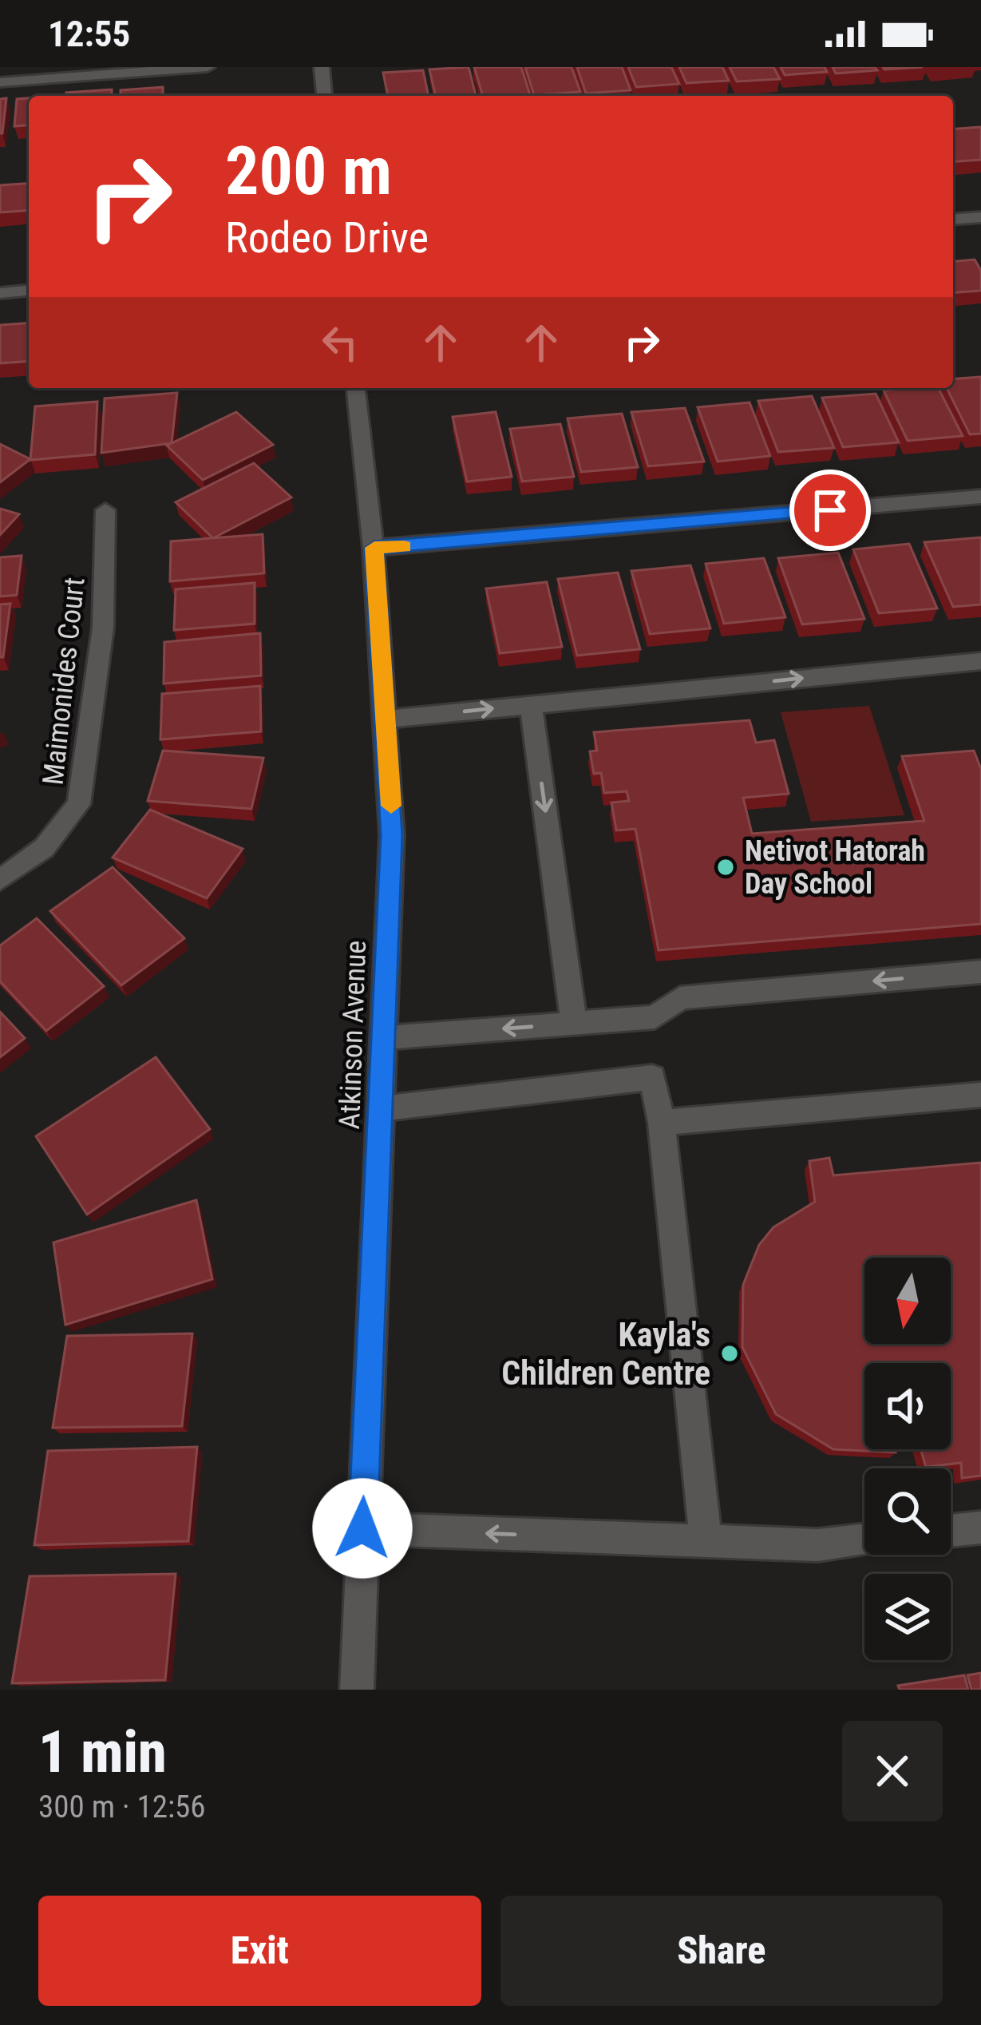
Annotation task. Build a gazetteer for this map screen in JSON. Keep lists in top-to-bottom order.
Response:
{
  "streets": {
    "street": ["Maimonides Court", "Atkinson Avenue"]
  },
  "places": ["Netivot Hatorah Day School", "Kayla's Children Centre"],
  "north": "bottom",
  "page": {
    "status": "12:55",
    "turn": ["200 m", "Rodeo Drive"],
    "heading": ["1 min", "300 m · 12:56"],
    "buttons": ["Exit", "Share"]
  }
}
